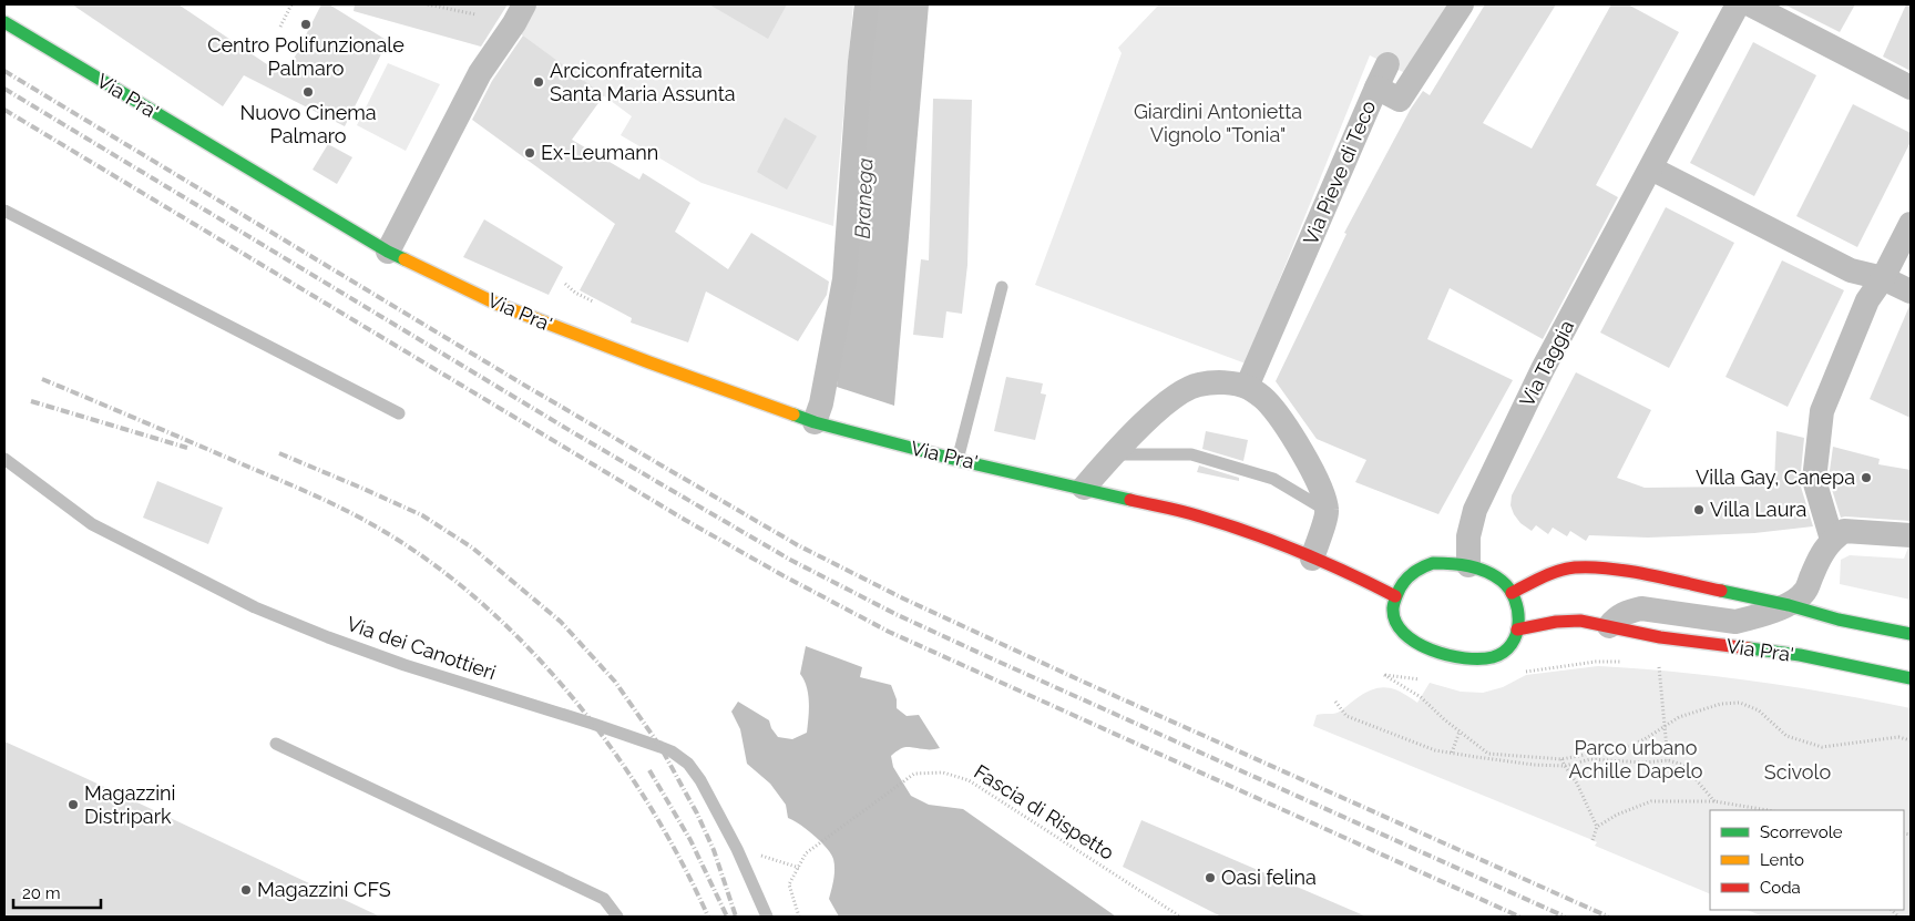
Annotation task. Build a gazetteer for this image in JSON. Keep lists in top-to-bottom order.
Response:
{
  "streets": {
    "main road": ["Via Pra'"],
    "street": ["Via Pieve di Teco", "Via Taggia"],
    "lane": ["Via dei Canottieri"],
    "path": ["Fascia di Rispetto"]
  },
  "crossings": [
    ["Via Pra'", "Via Taggia"]
  ],
  "water": ["Branega"],
  "parks": ["Giardini Antonietta Vignolo \"Tonia\"", "Parco urbano Achille Dapelo", "Scivolo"],
  "places": [
    "Centro Polifunzionale Palmaro",
    "Arciconfraternita Santa Maria Assunta",
    "Nuovo Cinema Palmaro",
    "Ex-Leumann",
    "Villa Gay, Canepa",
    "Villa Laura",
    "Magazzini Distripark",
    "Oasi felina",
    "Magazzini CFS"
  ],
  "legend": ["Scorrevole", "Lento", "Coda"],
  "scale_bar": "20 m"
}
